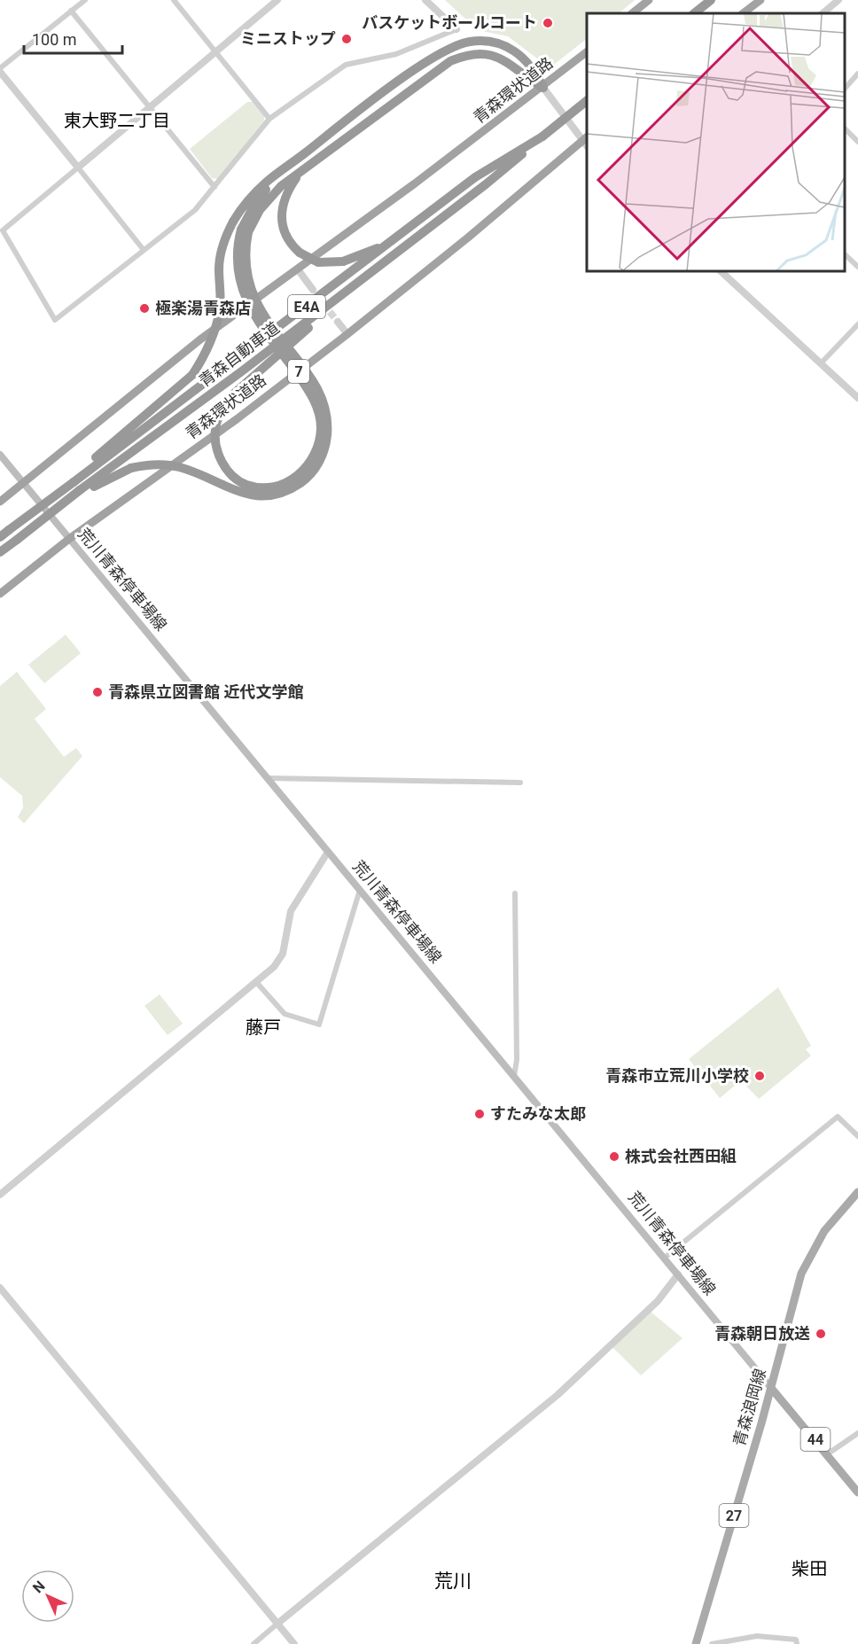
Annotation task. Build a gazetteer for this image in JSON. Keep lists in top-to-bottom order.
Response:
{
  "streets": {
    "highway": [
      "青森環状道路",
      "E4A",
      "青森自動車道",
      "7"
    ],
    "main road": [
      "荒川青森停車場線",
      "青森浪岡線",
      "44",
      "27"
    ]
  },
  "crossings": [
    ["青森環状道路", "荒川青森停車場線"],
    ["荒川青森停車場線", "青森浪岡線"],
    ["荒川青森停車場線", "44"],
    ["青森浪岡線", "44"]
  ],
  "districts": [
    "東大野二丁目",
    "藤戸",
    "柴田",
    "荒川"
  ],
  "places": [
    "バスケットボールコート",
    "ミニストップ",
    "極楽湯青森店",
    "青森県立図書館 近代文学館",
    "青森市立荒川小学校",
    "すたみな太郎",
    "株式会社西田組",
    "青森朝日放送"
  ],
  "scale_bar": "100 m",
  "north": "top left"
}
